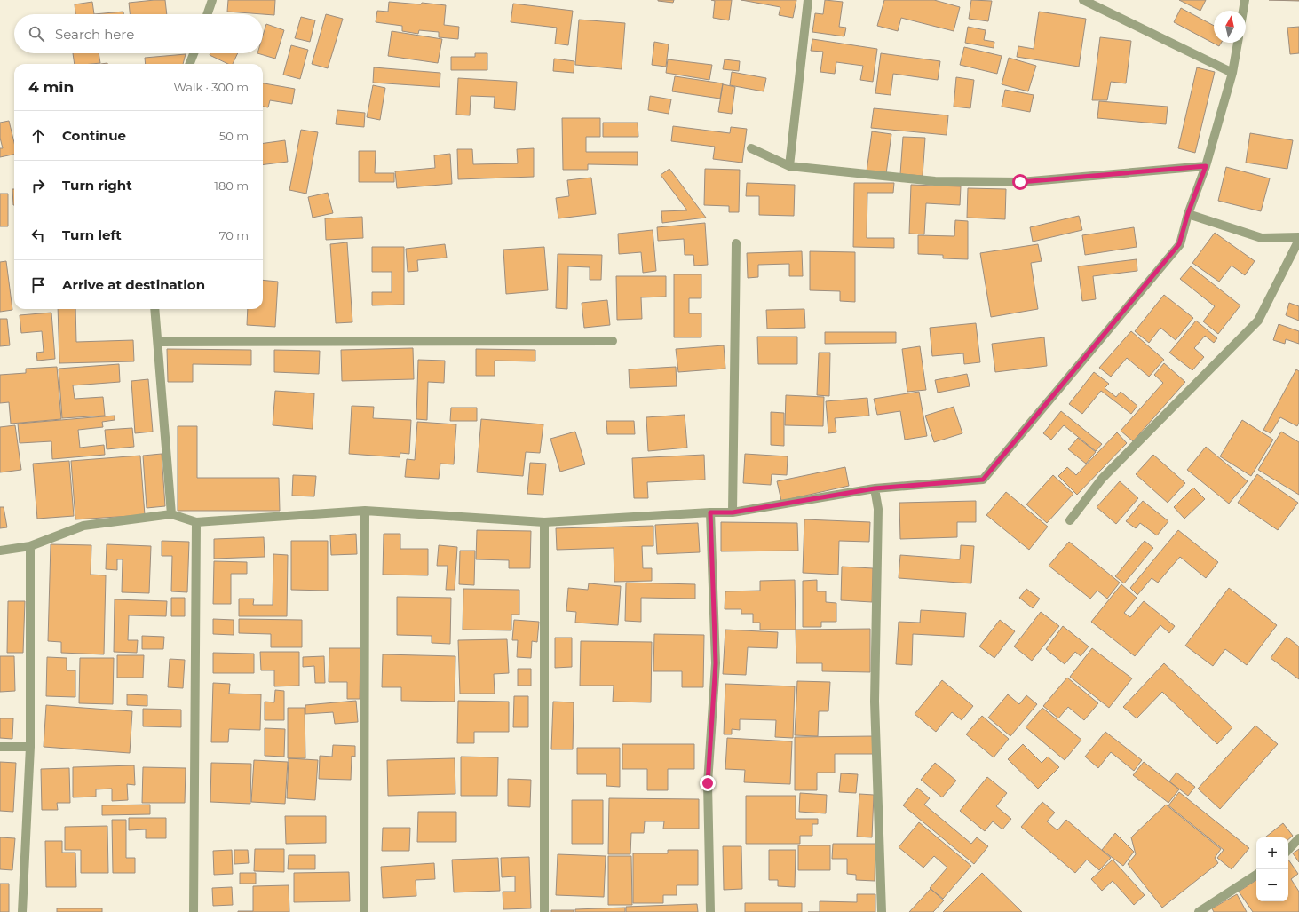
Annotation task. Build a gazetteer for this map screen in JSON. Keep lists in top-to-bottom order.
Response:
{
  "north": "top",
  "page": {
    "search": "Search here",
    "heading": ["4 min", "Walk · 300 m"],
    "list": [
      ["Continue", "50 m"],
      ["Turn right", "180 m"],
      ["Turn left", "70 m"],
      "Arrive at destination"
    ],
    "map_buttons": ["+", "−"]
  }
}
